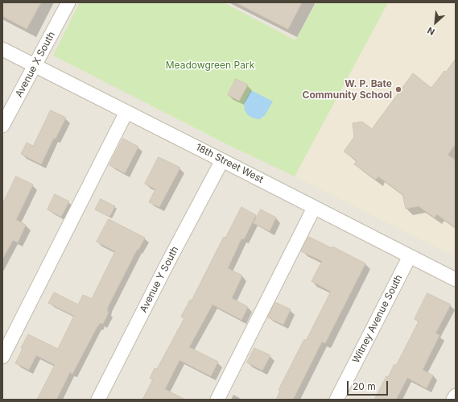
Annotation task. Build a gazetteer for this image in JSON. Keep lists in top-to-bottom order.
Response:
{
  "streets": {
    "street": [
      "Avenue X South",
      "18th Street West",
      "Avenue Y South",
      "Witney Avenue South"
    ]
  },
  "crossings": [
    ["Avenue X South", "18th Street West"],
    ["18th Street West", "Avenue Y South"],
    ["18th Street West", "Witney Avenue South"]
  ],
  "parks": ["Meadowgreen Park"],
  "places": ["W. P. Bate Community School"],
  "scale_bar": "20 m",
  "north": "bottom left"
}
